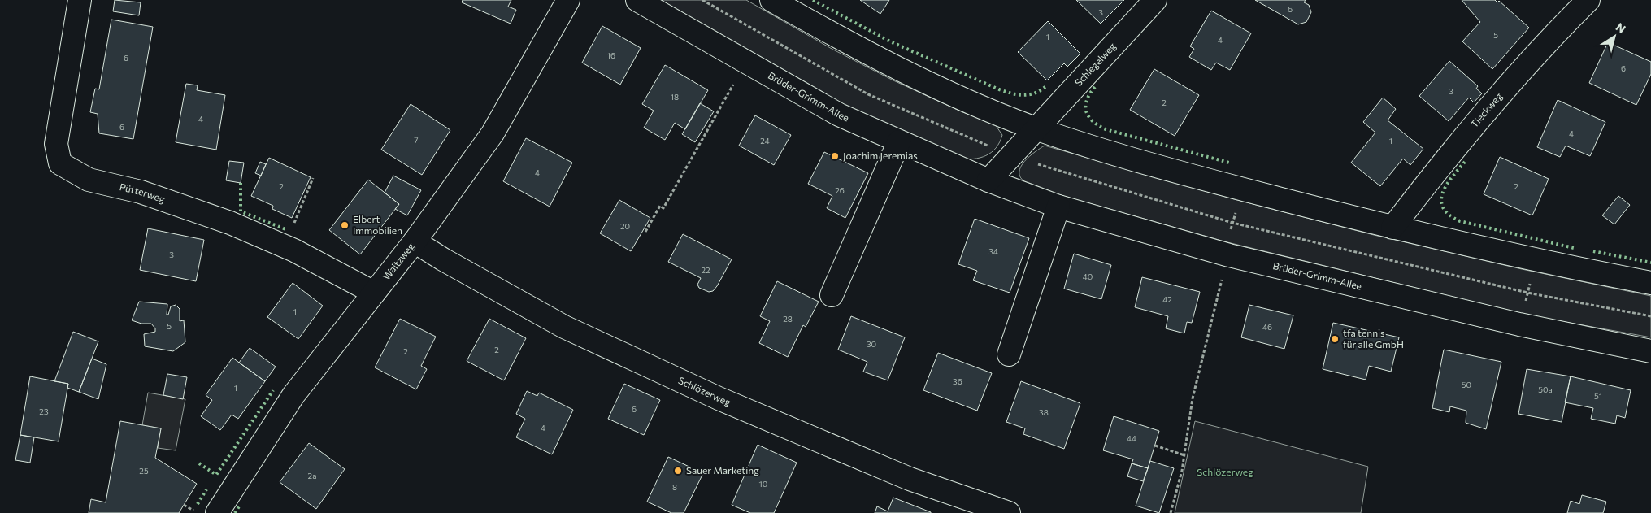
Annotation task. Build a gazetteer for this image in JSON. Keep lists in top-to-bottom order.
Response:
{
  "streets": {
    "street": [
      "Schlegelweg",
      "Brüder-Grimm-Allee",
      "Tieckweg",
      "Pütterweg",
      "Waitzweg",
      "Schlözerweg"
    ]
  },
  "crossings": [
    ["Pütterweg", "Waitzweg"],
    ["Waitzweg", "Schlözerweg"]
  ],
  "parks": ["Schlözerweg"],
  "places": [
    "Joachim Jeremias",
    "Elbert Immobilien",
    "tfa tennis für alle GmbH",
    "Sauer Marketing"
  ],
  "house_numbers": [
    "6",
    "3",
    "5",
    "1",
    "4",
    "16",
    "6",
    "6",
    "3",
    "18",
    "2",
    "4",
    "6",
    "4",
    "7",
    "24",
    "1",
    "4",
    "2",
    "2",
    "26",
    "20",
    "34",
    "3",
    "22",
    "40",
    "42",
    "1",
    "28",
    "5",
    "46",
    "30",
    "2",
    "2",
    "36",
    "50",
    "1",
    "50a",
    "51",
    "6",
    "23",
    "38",
    "4",
    "44",
    "25",
    "2a",
    "10",
    "8"
  ],
  "north": "top right"
}
